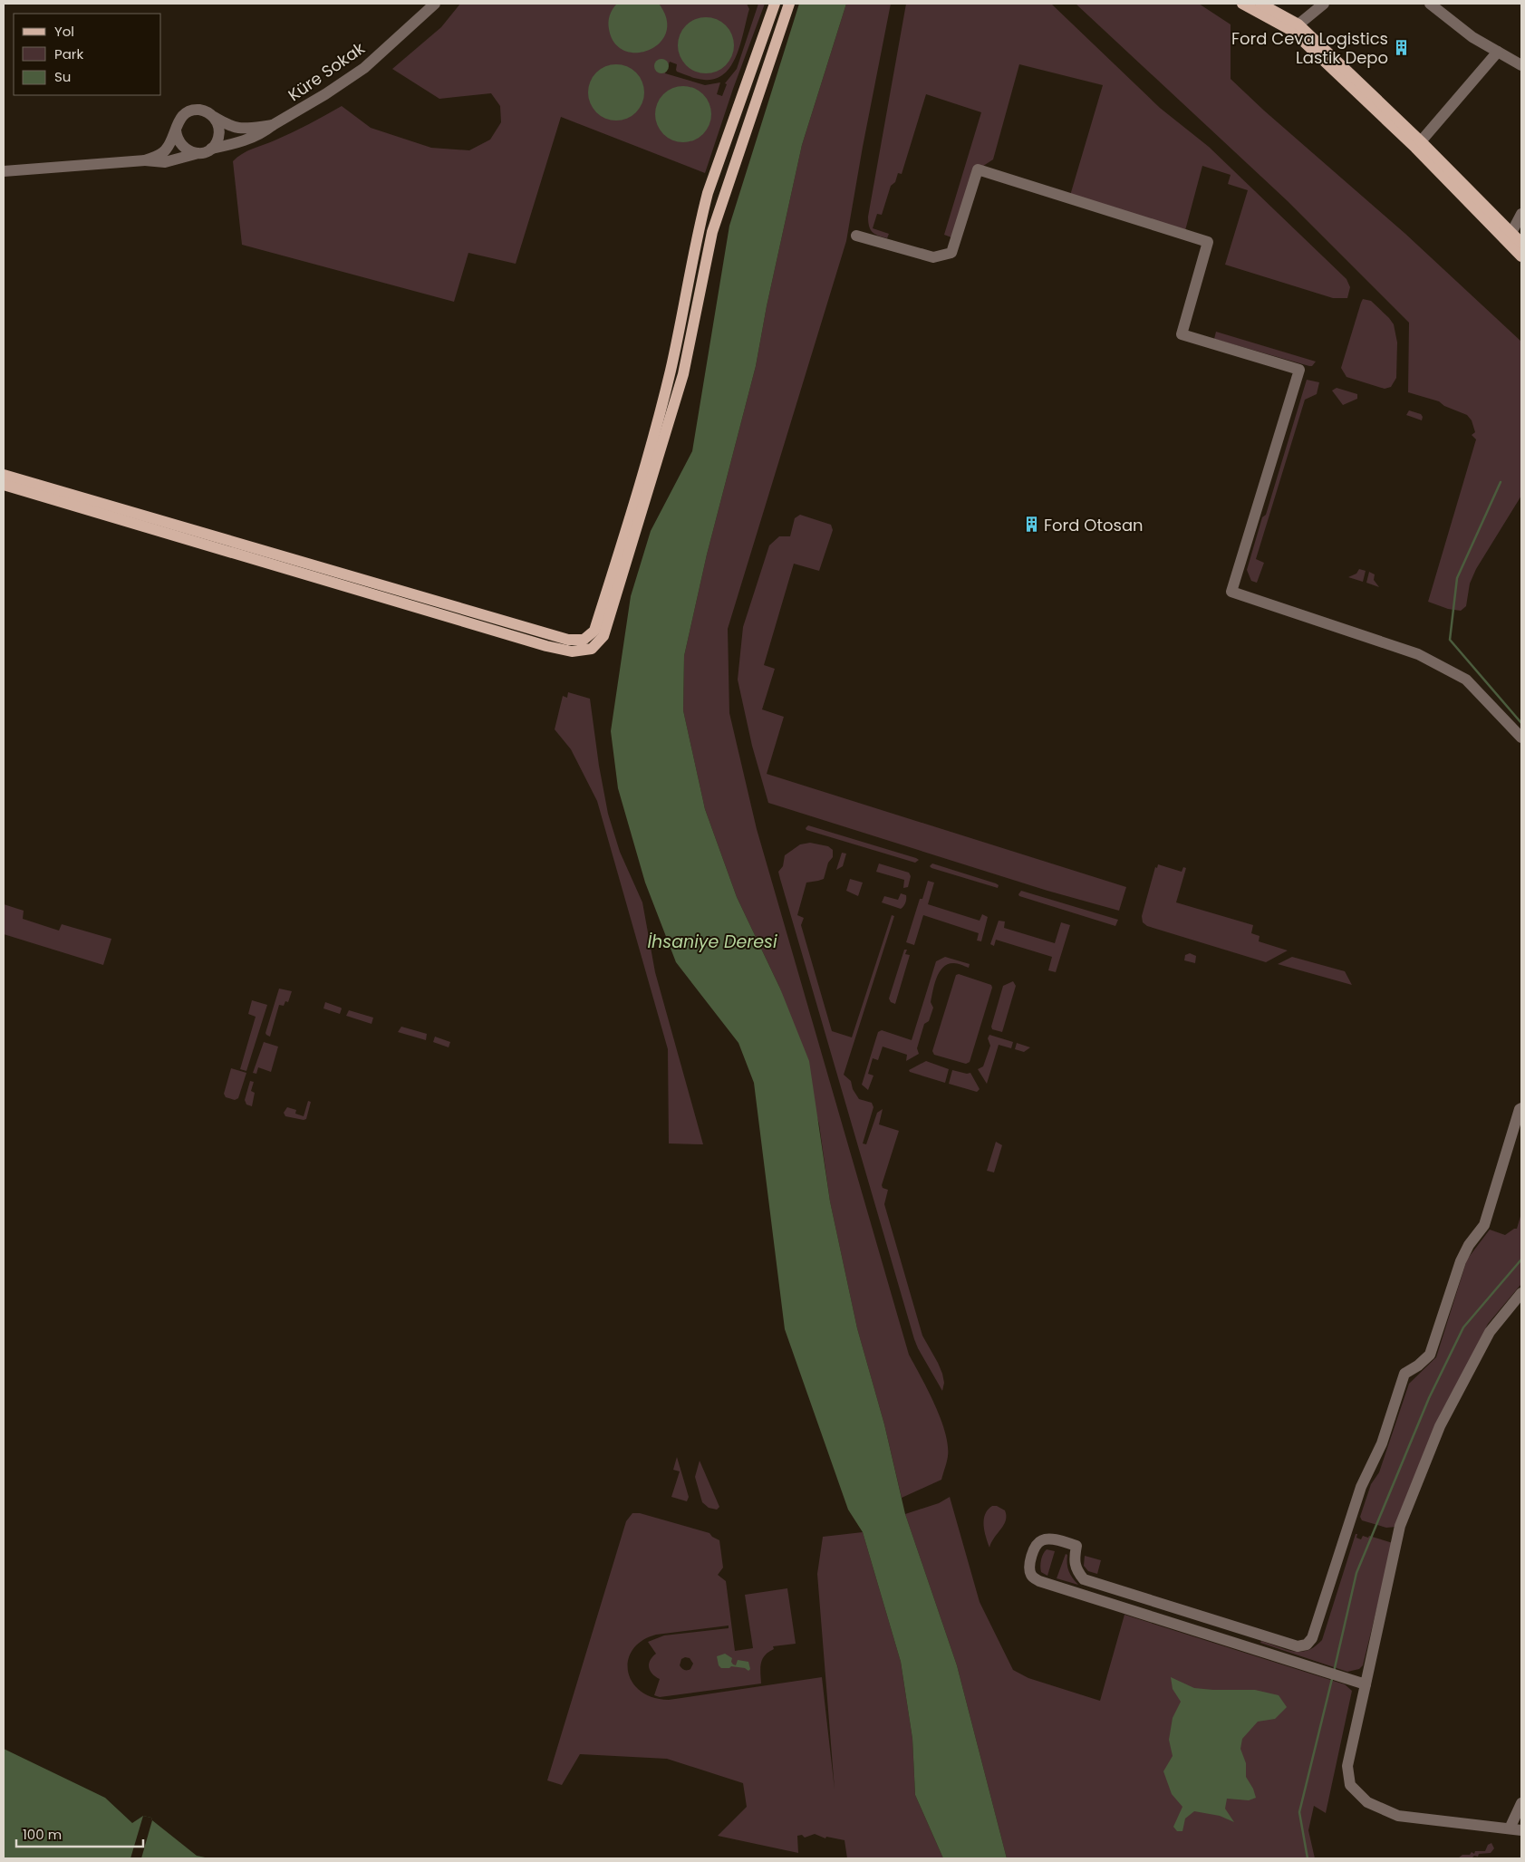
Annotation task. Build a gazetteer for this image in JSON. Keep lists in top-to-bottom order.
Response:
{
  "streets": {
    "street": ["Küre Sokak"]
  },
  "water": ["İhsaniye Deresi"],
  "places": {
    "building": ["Ford Ceva Logistics Lastik Depo", "Ford Otosan"]
  },
  "legend": ["Yol", "Park", "Su"],
  "scale_bar": "100 m"
}
